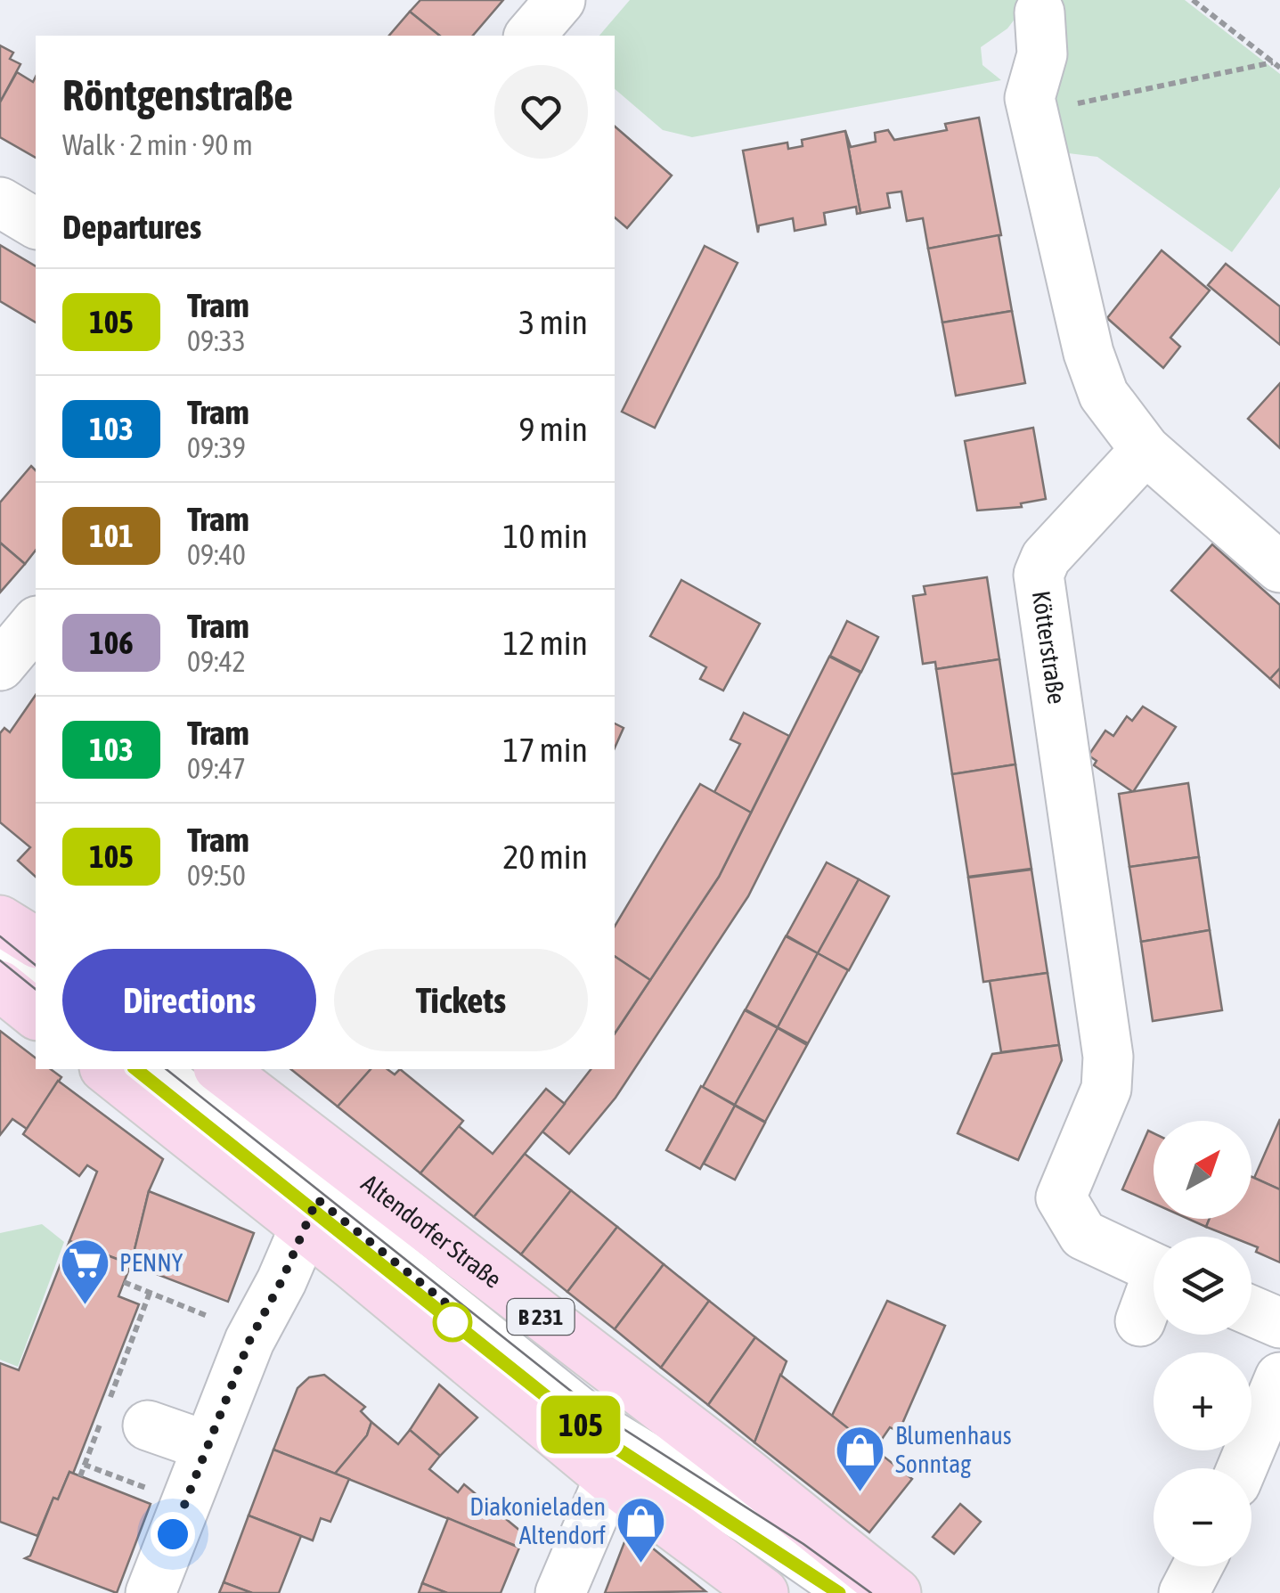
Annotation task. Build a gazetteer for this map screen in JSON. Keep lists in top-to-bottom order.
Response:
{
  "streets": {
    "main road": ["Altendorfer Straße", "B 231"],
    "street": ["Kötterstraße"]
  },
  "places": {
    "supermarket": ["PENNY"],
    "shop": ["Blumenhaus Sonntag", "Diakonieladen Altendorf"]
  },
  "lines": ["tram line 105"],
  "north": "top right",
  "page": {
    "on_map": "105",
    "heading": [
      ["Röntgenstraße", "Walk · 2 min · 90 m"],
      "Departures"
    ],
    "list": [
      {
        "mark": "105",
        "name": "Tram",
        "note": "09:33",
        "value": "3 min"
      },
      {
        "mark": "103",
        "name": "Tram",
        "note": "09:39",
        "value": "9 min"
      },
      {
        "mark": "101",
        "name": "Tram",
        "note": "09:40",
        "value": "10 min"
      },
      {
        "mark": "106",
        "name": "Tram",
        "note": "09:42",
        "value": "12 min"
      },
      {
        "mark": "103",
        "name": "Tram",
        "note": "09:47",
        "value": "17 min"
      },
      {
        "mark": "105",
        "name": "Tram",
        "note": "09:50",
        "value": "20 min"
      }
    ],
    "buttons": ["Directions", "Tickets"],
    "map_buttons": ["+", "−"]
  }
}
